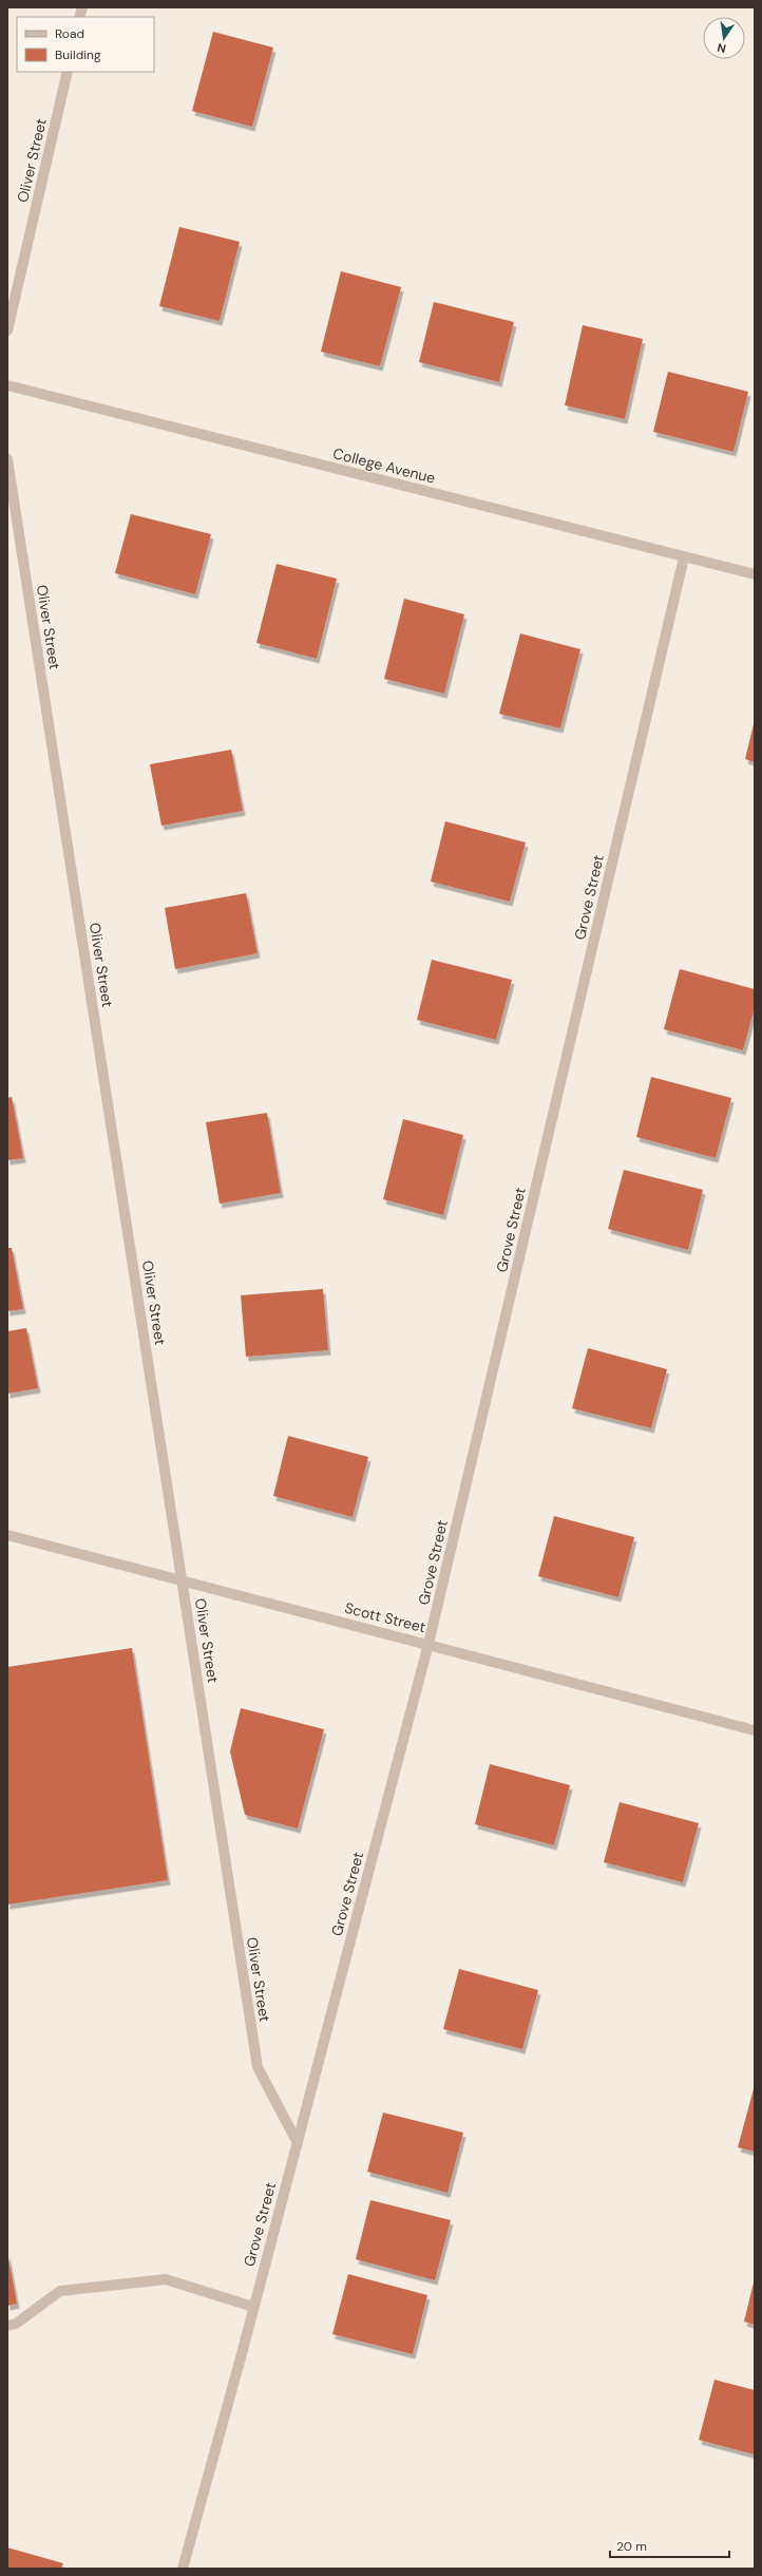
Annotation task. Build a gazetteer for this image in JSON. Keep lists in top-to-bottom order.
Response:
{
  "streets": {
    "street": [
      "Oliver Street",
      "College Avenue",
      "Grove Street",
      "Scott Street"
    ]
  },
  "crossings": [
    ["Oliver Street", "Grove Street"],
    ["Oliver Street", "Scott Street"],
    ["College Avenue", "Grove Street"],
    ["Grove Street", "Scott Street"]
  ],
  "legend": ["Road", "Building"],
  "scale_bar": "20 m",
  "north": "bottom"
}
